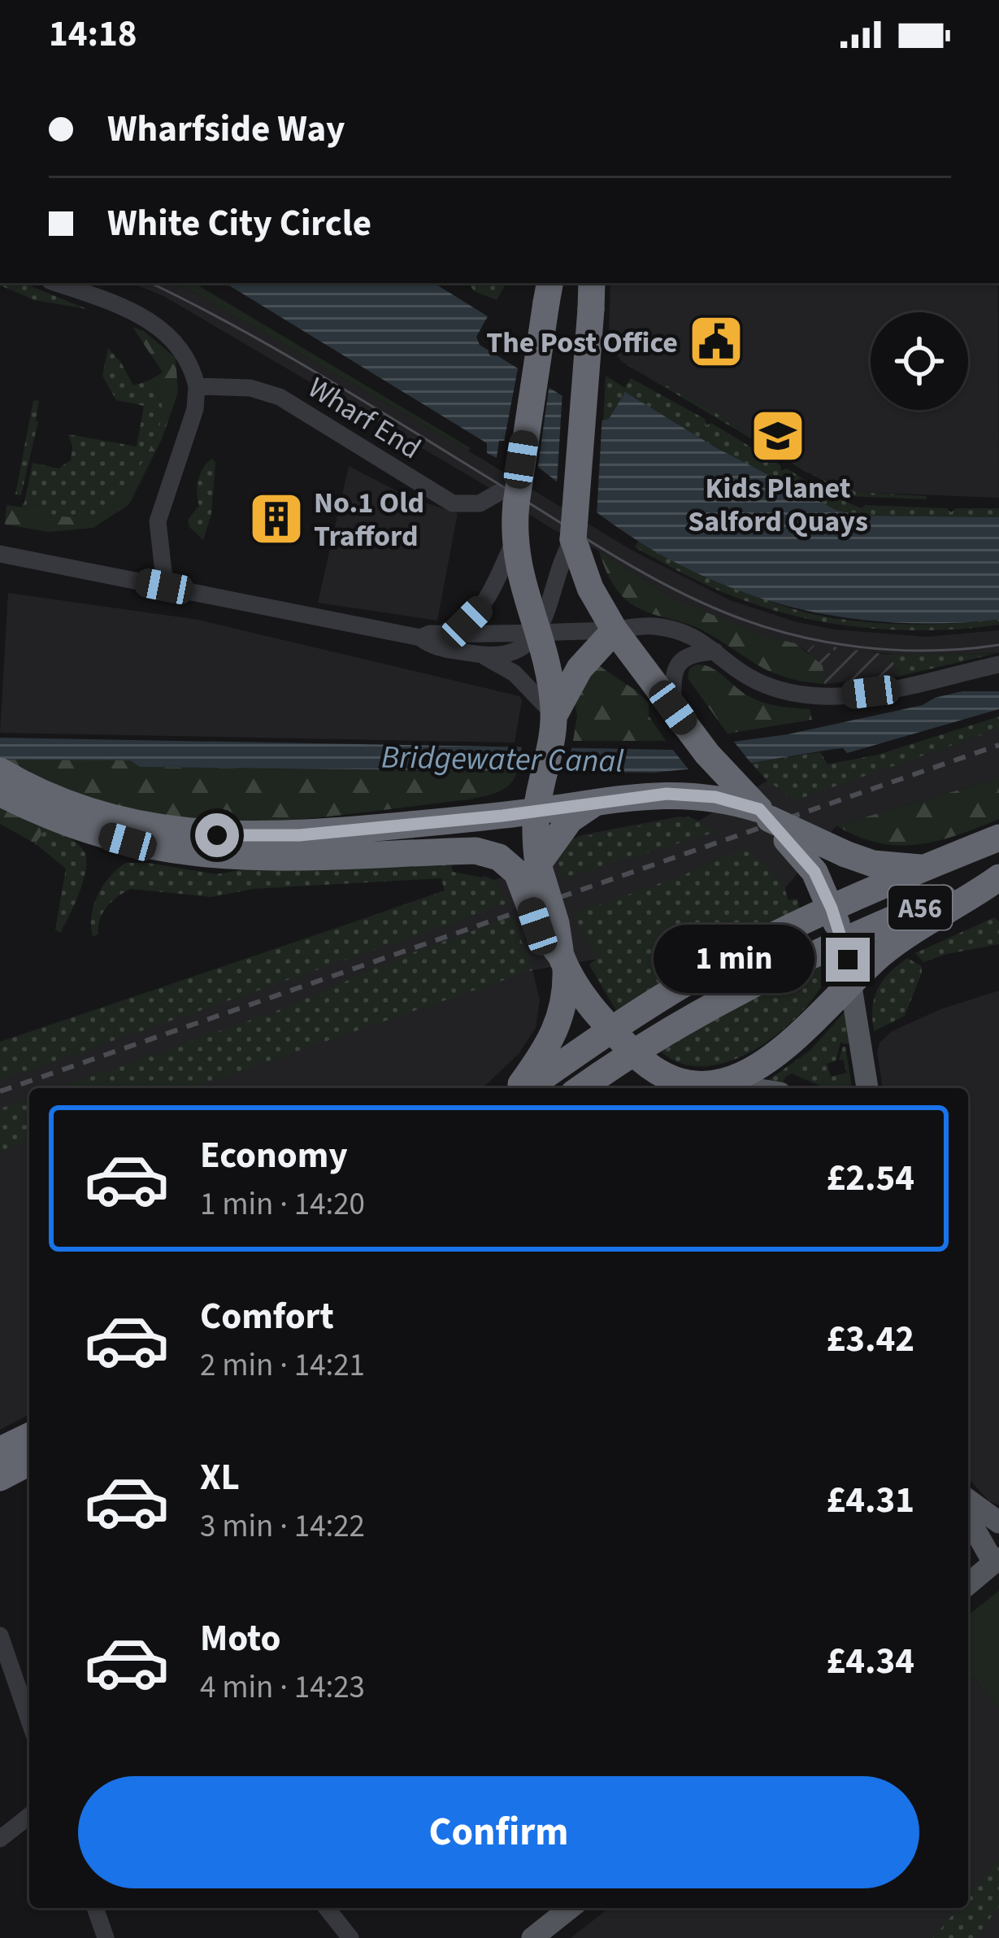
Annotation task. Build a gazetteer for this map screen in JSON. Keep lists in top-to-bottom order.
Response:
{
  "streets": {
    "highway": ["A56"],
    "street": ["Wharf End"]
  },
  "water": ["Bridgewater Canal"],
  "places": {
    "public building": ["The Post Office"],
    "school or university": ["Kids Planet Salford Quays"],
    "building": ["No.1 Old Trafford"]
  },
  "page": {
    "status": "14:18",
    "banner": ["Wharfside Way", "White City Circle"],
    "bubble": "1 min",
    "list": [
      {
        "name": "Economy",
        "note": "1 min · 14:20",
        "value": "£2.54"
      },
      {
        "name": "Comfort",
        "note": "2 min · 14:21",
        "value": "£3.42"
      },
      {
        "name": "XL",
        "note": "3 min · 14:22",
        "value": "£4.31"
      },
      {
        "name": "Moto",
        "note": "4 min · 14:23",
        "value": "£4.34"
      }
    ],
    "buttons": "Confirm"
  }
}
